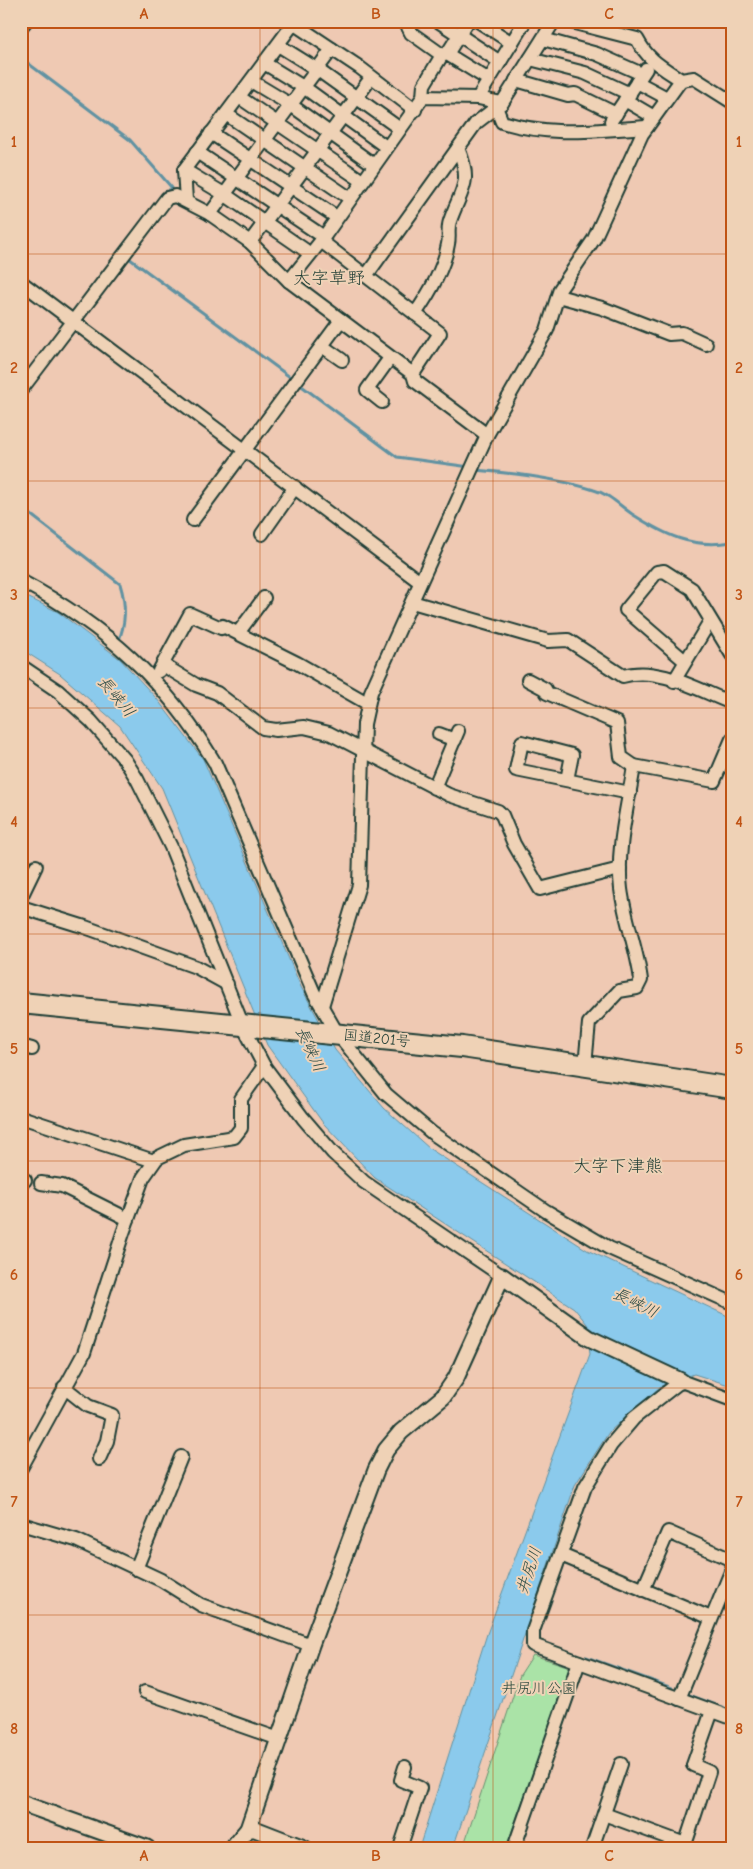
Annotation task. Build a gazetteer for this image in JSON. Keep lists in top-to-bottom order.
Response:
{
  "streets": {
    "highway": ["国道201号"]
  },
  "districts": ["大字草野", "大字下津熊"],
  "water": ["長峡川", "井尻川"],
  "parks": ["井尻川公園"],
  "grid": {
    "columns": ["A", "B", "C"],
    "rows": [
      "1",
      "2",
      "3",
      "4",
      "5",
      "6",
      "7",
      "8"
    ]
  }
}
